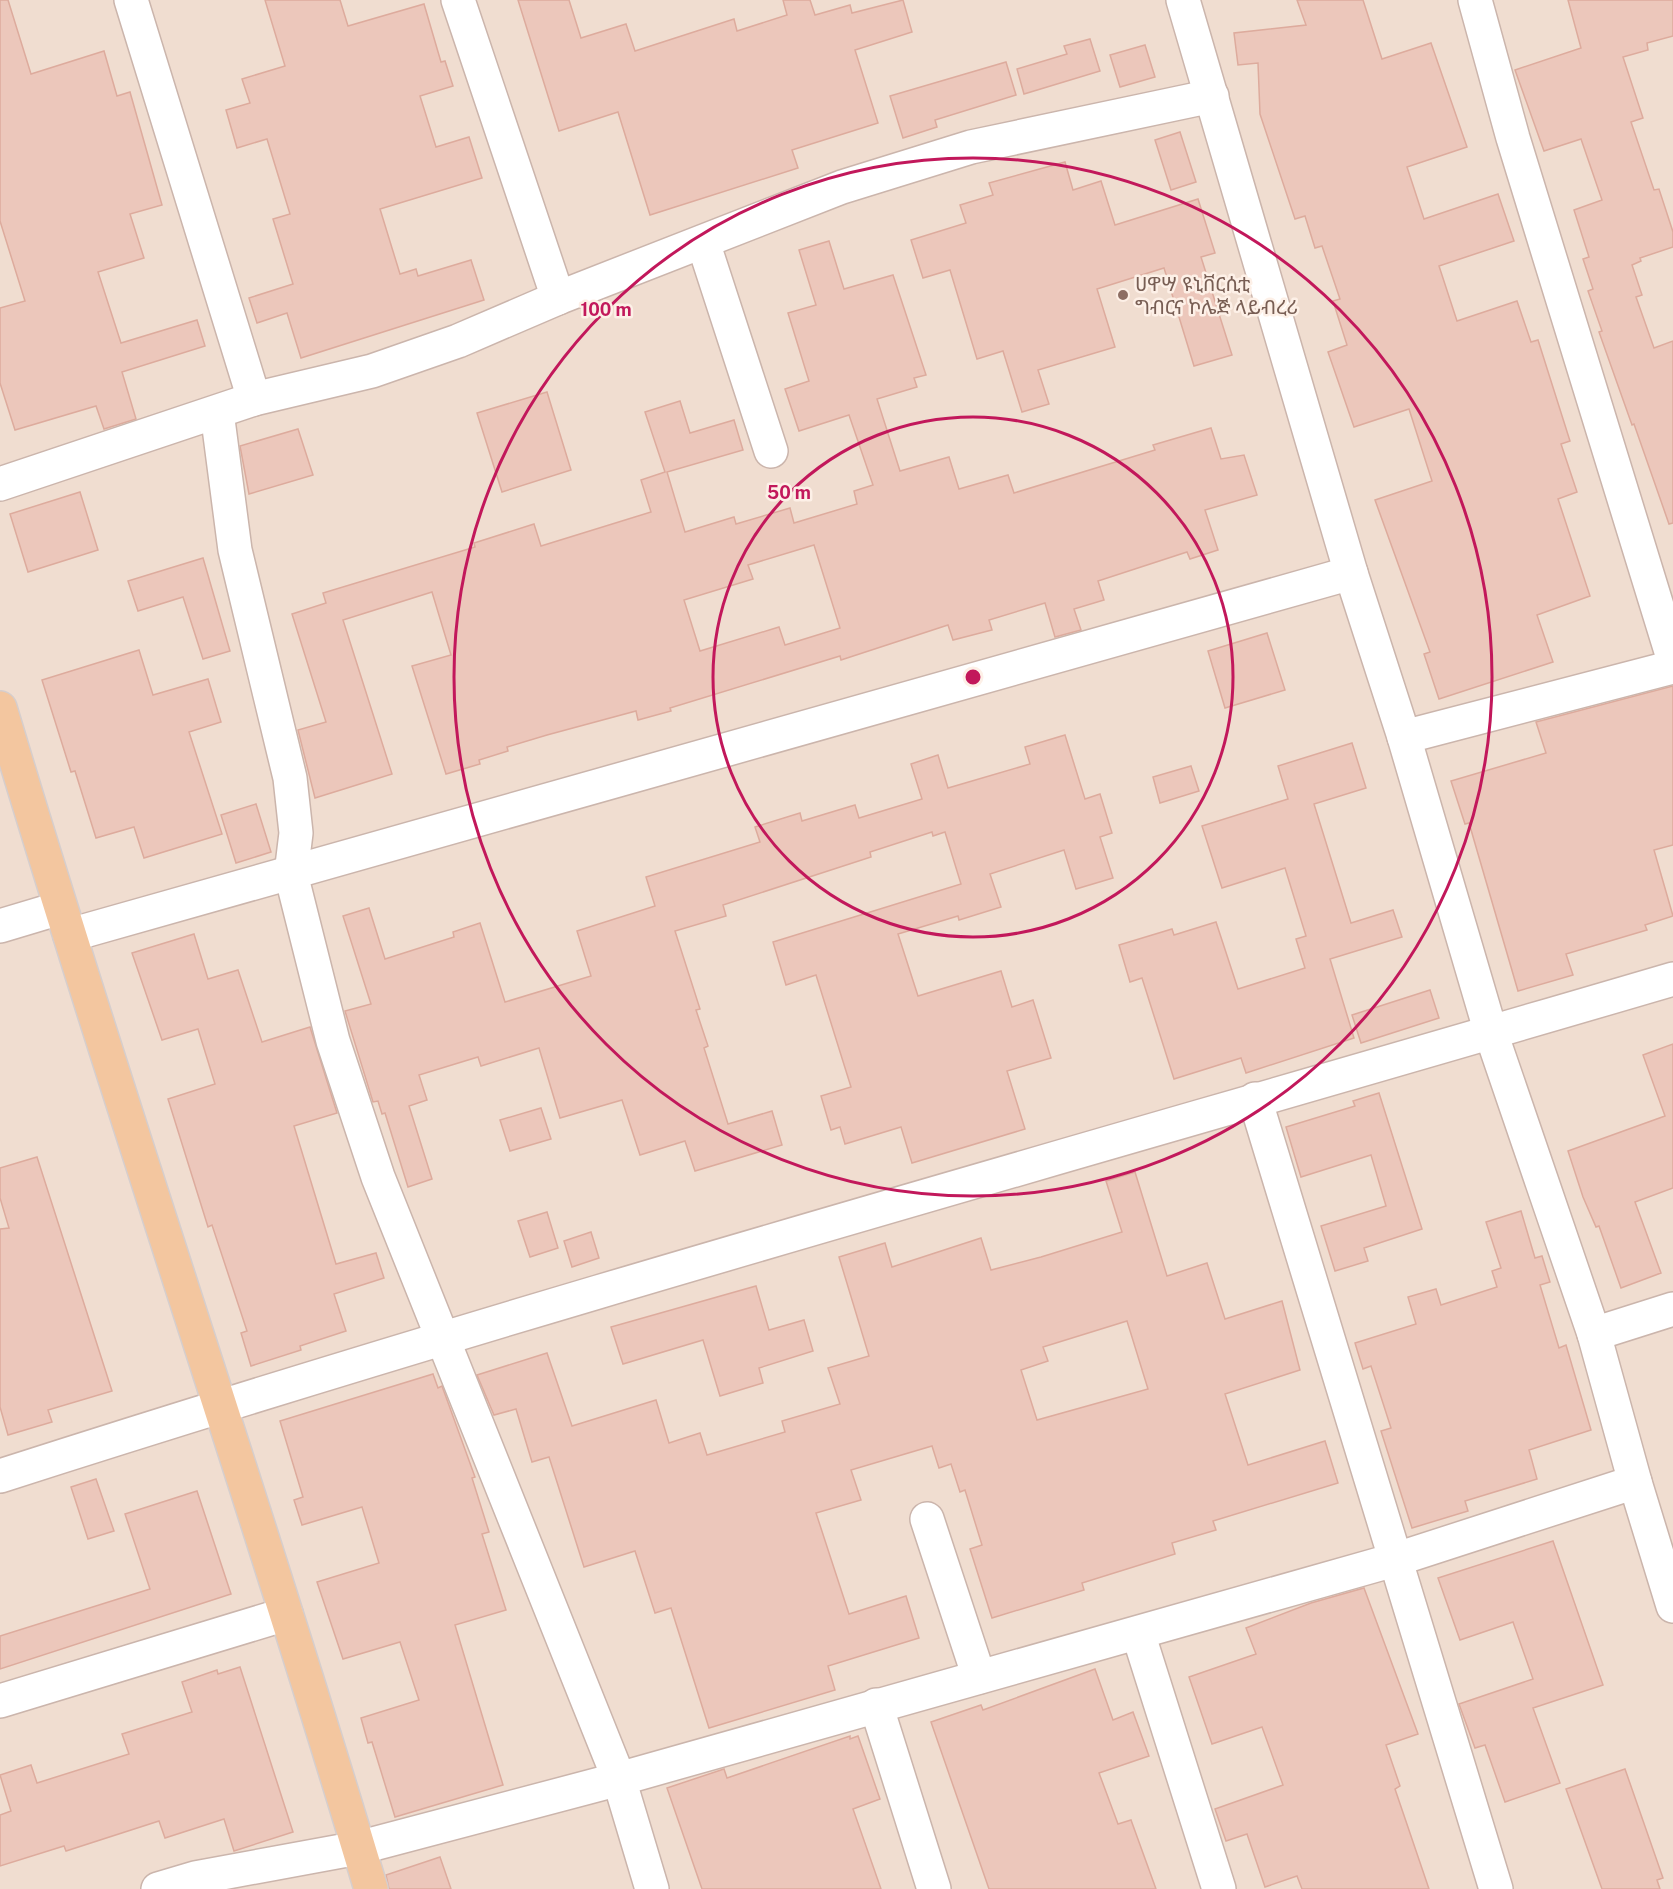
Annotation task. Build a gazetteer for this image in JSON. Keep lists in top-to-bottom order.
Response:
{
  "places": ["ሀዋሣ ዩኒቨርሲቲ ግብርና ኮሌጅ ላይብረሪ"],
  "rings": ["100 m", "50 m"]
}
